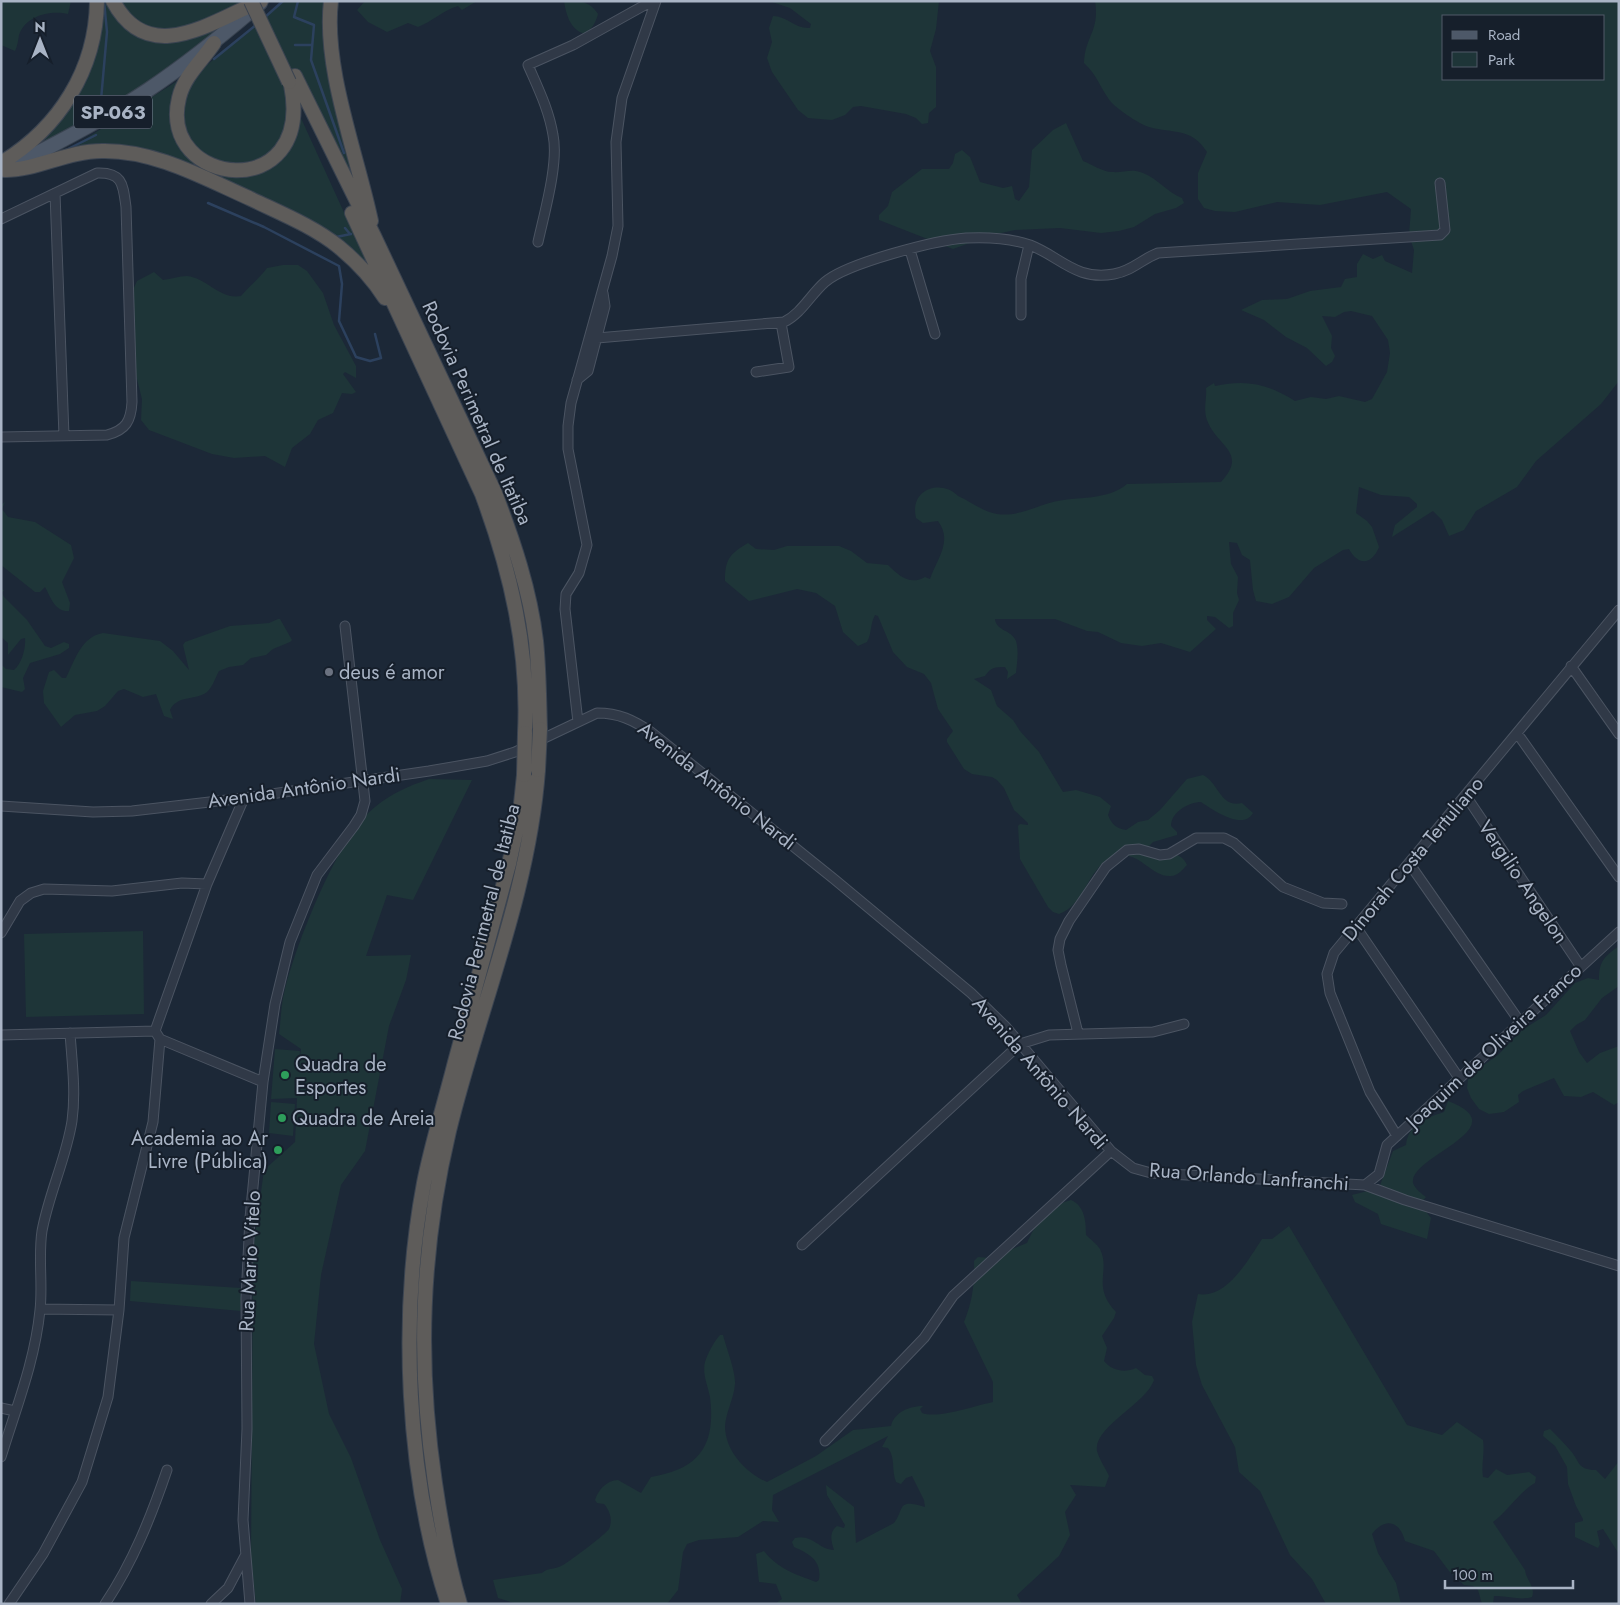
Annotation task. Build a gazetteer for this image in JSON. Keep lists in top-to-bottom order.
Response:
{
  "streets": {
    "highway": ["Rodovia Perimetral de Itatiba"],
    "main road": ["SP-063"],
    "street": [
      "Avenida Antônio Nardi",
      "Dinorah Costa Tertuliano",
      "Vergilio Angelon",
      "Joaquim de Oliveira Franco",
      "Rua Orlando Lanfranchi",
      "Rua Mario Vitelo"
    ]
  },
  "crossings": [
    ["SP-063", "Rodovia Perimetral de Itatiba"],
    ["Avenida Antônio Nardi", "Rua Orlando Lanfranchi"],
    ["Avenida Antônio Nardi", "Rua Mario Vitelo"],
    ["Dinorah Costa Tertuliano", "Vergilio Angelon"],
    ["Dinorah Costa Tertuliano", "Joaquim de Oliveira Franco"],
    ["Vergilio Angelon", "Joaquim de Oliveira Franco"],
    ["Joaquim de Oliveira Franco", "Rua Orlando Lanfranchi"]
  ],
  "places": [
    "deus é amor",
    "Quadra de Esportes",
    "Quadra de Areia",
    "Academia ao Ar Livre (Pública)"
  ],
  "legend": ["Road", "Park"],
  "scale_bar": "100 m",
  "north": "top"
}
